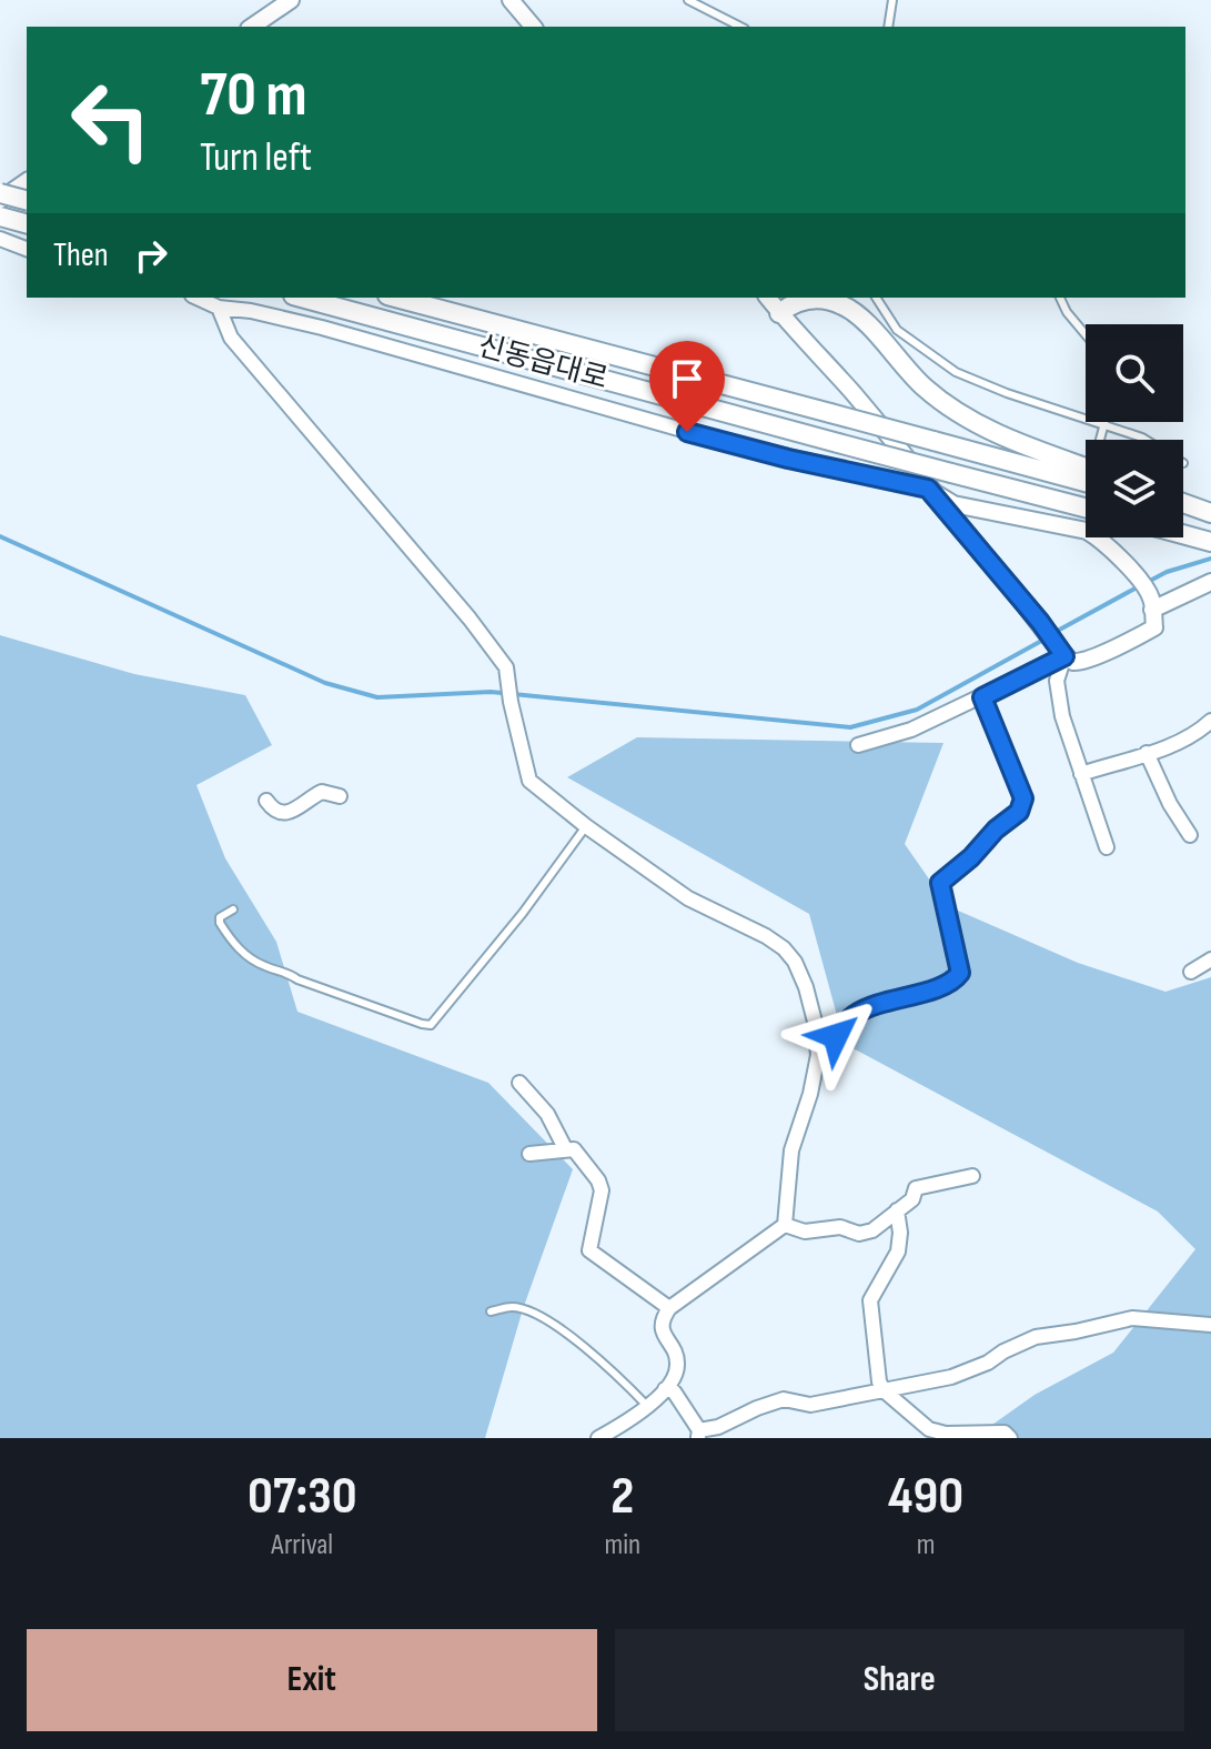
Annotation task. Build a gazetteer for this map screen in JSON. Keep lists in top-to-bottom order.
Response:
{
  "streets": {
    "main road": ["신동읍대로"]
  },
  "page": {
    "turn": ["70 m", "Turn left"],
    "then": "Then",
    "eta": [
      "07:30",
      "Arrival",
      "2",
      "min",
      "490",
      "m"
    ],
    "buttons": ["Exit", "Share"]
  }
}
